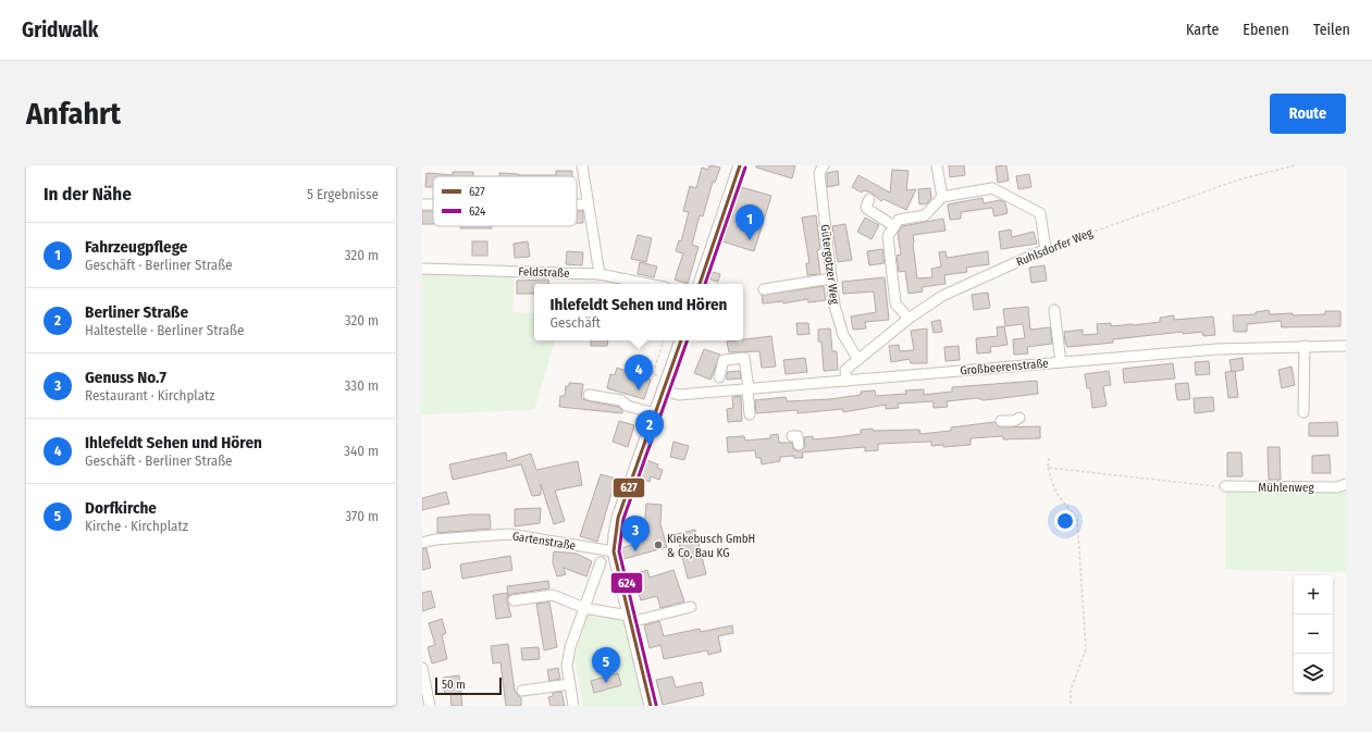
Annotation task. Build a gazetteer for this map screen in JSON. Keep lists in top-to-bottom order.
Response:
{
  "streets": {
    "street": [
      "Ruhlsdorfer Weg",
      "Gütergotzer Weg",
      "Feldstraße",
      "Großbeerenstraße",
      "Mühlenweg",
      "Gartenstraße"
    ]
  },
  "crossings": [
    ["Ruhlsdorfer Weg", "Gütergotzer Weg"],
    ["Ruhlsdorfer Weg", "Großbeerenstraße"]
  ],
  "places": ["Kiekebusch GmbH & Co, Bau KG"],
  "lines": ["transit line 627", "transit line 624"],
  "legend": ["627", "624"],
  "scale_bar": "50 m",
  "page": {
    "header": "Gridwalk",
    "nav": ["Karte", "Ebenen", "Teilen"],
    "buttons": "Route",
    "title": "Anfahrt",
    "heading": ["In der Nähe", "5 Ergebnisse"],
    "pins": [
      "1",
      "4",
      "2",
      "3",
      "5"
    ],
    "list": [
      {
        "mark": "1",
        "name": "Fahrzeugpflege",
        "note": "Geschäft · Berliner Straße",
        "value": "320 m"
      },
      {
        "mark": "2",
        "name": "Berliner Straße",
        "note": "Haltestelle · Berliner Straße",
        "value": "320 m"
      },
      {
        "mark": "3",
        "name": "Genuss No.7",
        "note": "Restaurant · Kirchplatz",
        "value": "330 m"
      },
      {
        "mark": "4",
        "name": "Ihlefeldt Sehen und Hören",
        "note": "Geschäft · Berliner Straße",
        "value": "340 m"
      },
      {
        "mark": "5",
        "name": "Dorfkirche",
        "note": "Kirche · Kirchplatz",
        "value": "370 m"
      }
    ],
    "popup": ["Ihlefeldt Sehen und Hören", "Geschäft"],
    "map_buttons": ["+", "−"],
    "scale": "50 m"
  }
}
